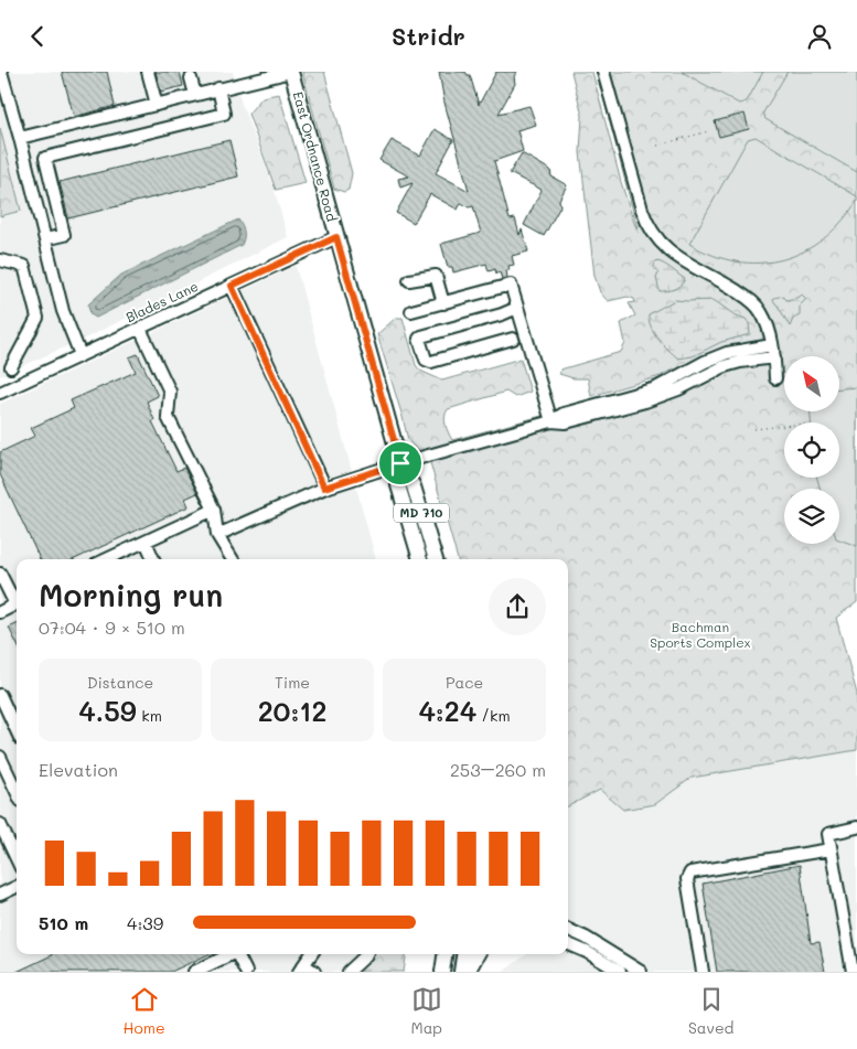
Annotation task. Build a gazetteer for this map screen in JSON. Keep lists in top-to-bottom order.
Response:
{
  "streets": {
    "main road": ["East Ordnance Road", "MD 710"],
    "street": ["Blades Lane"]
  },
  "crossings": [
    ["East Ordnance Road", "Blades Lane"]
  ],
  "parks": ["Bachman Sports Complex"],
  "north": "top left",
  "page": {
    "header": "Stridr",
    "heading": ["Morning run", "07:04 · 9 × 510 m"],
    "stats": [
      ["Distance", "4.59 km"],
      ["Time", "20:12"],
      ["Pace", "4:24 /km"]
    ],
    "chart": ["Elevation", "253–260 m"],
    "list": [
      {
        "name": "510 m",
        "note": "4:39"
      }
    ],
    "tabs": ["Home", "Map", "Saved"]
  }
}
